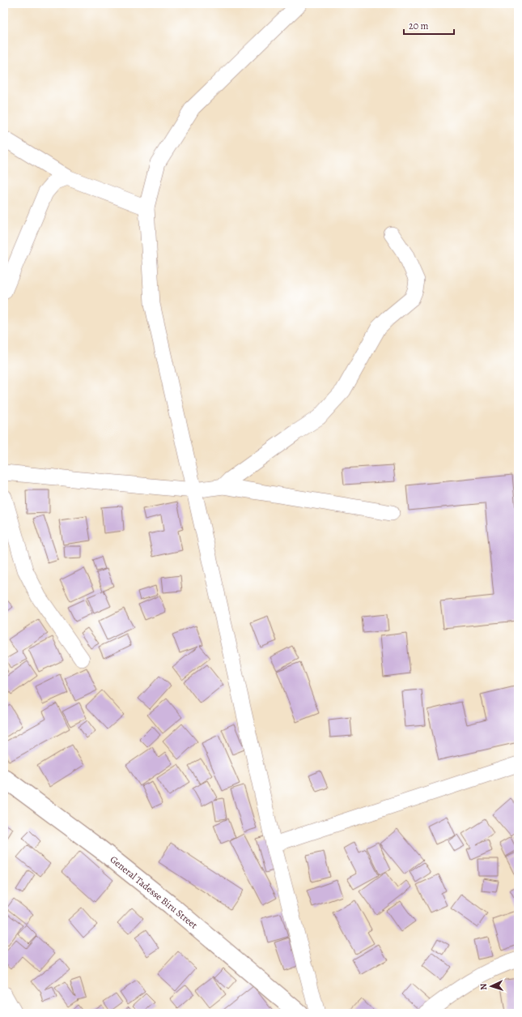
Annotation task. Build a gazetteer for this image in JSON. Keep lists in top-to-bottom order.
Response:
{
  "streets": {
    "street": ["General Tadesse Biru Street"]
  },
  "scale_bar": "20 m",
  "north": "left"
}
